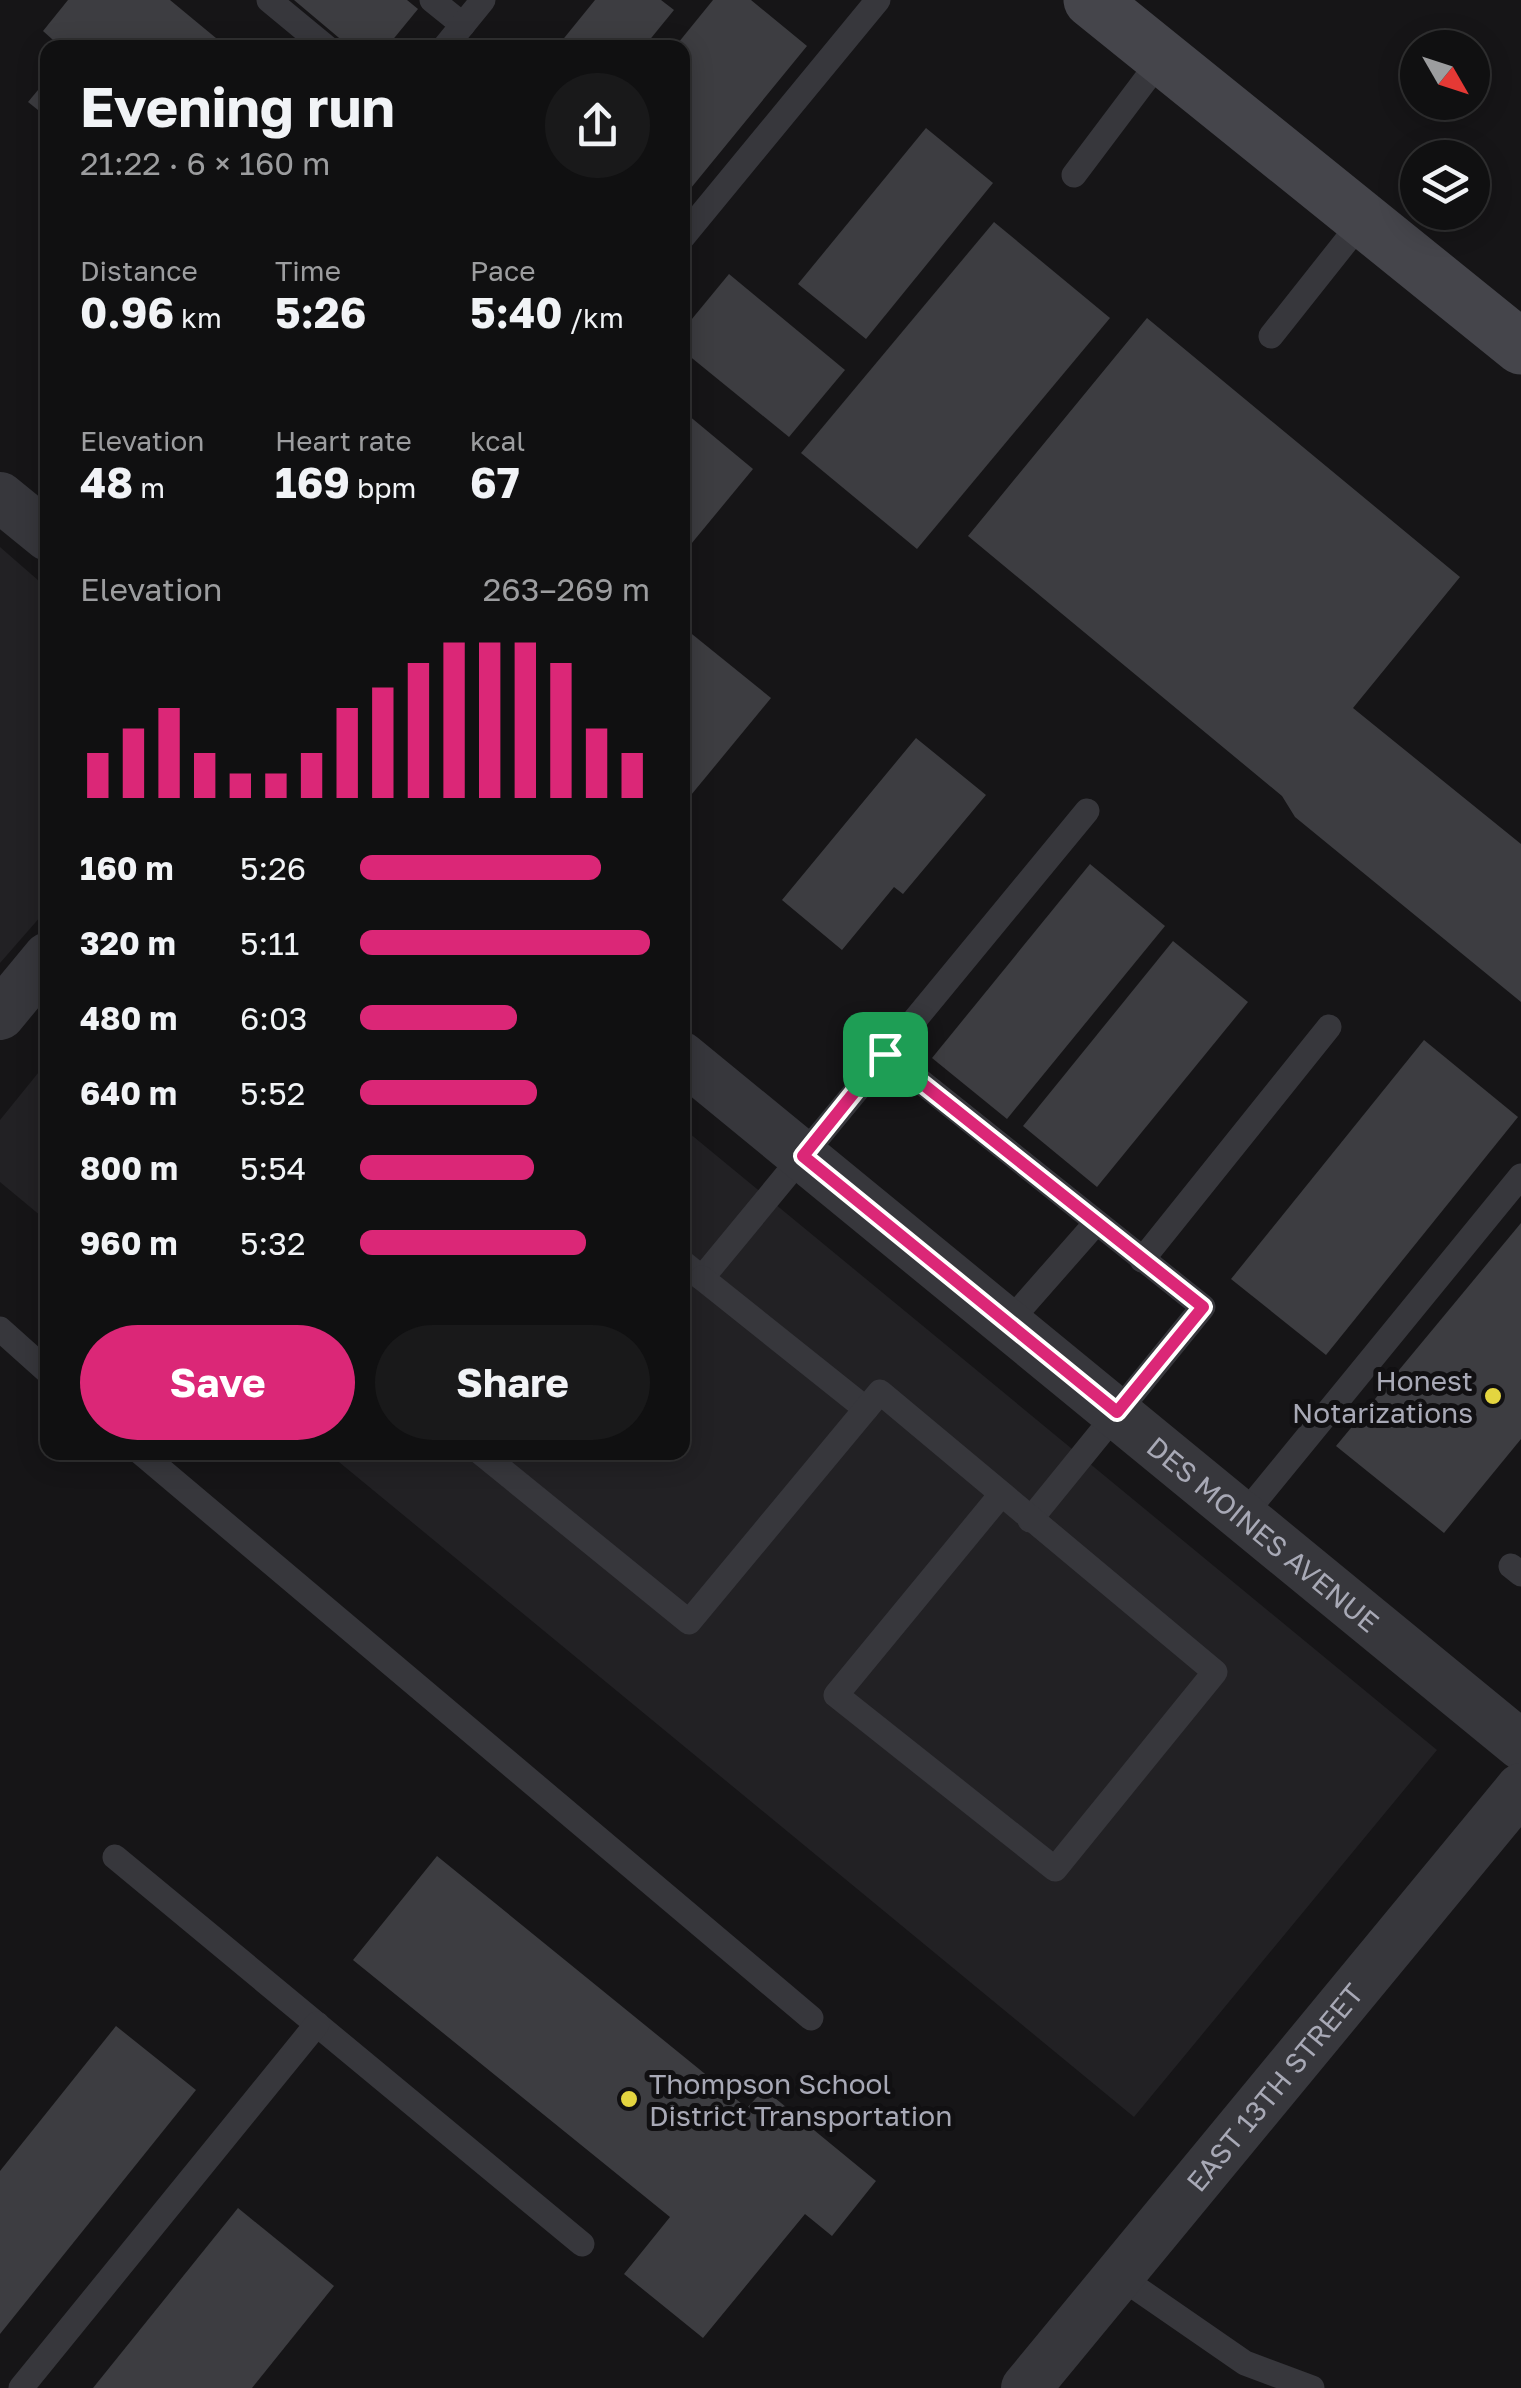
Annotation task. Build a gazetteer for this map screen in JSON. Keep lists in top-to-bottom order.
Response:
{
  "streets": {
    "street": ["DES MOINES AVENUE", "EAST 13TH STREET"]
  },
  "places": ["Honest Notarizations", "Thompson School District Transportation"],
  "north": "bottom right",
  "page": {
    "heading": ["Evening run", "21:22 · 6 × 160 m"],
    "stats": [
      ["Distance", "0.96 km"],
      ["Time", "5:26"],
      ["Pace", "5:40 /km"],
      ["Elevation", "48 m"],
      ["Heart rate", "169 bpm"],
      ["kcal", "67"]
    ],
    "chart": ["Elevation", "263–269 m"],
    "list": [
      {
        "name": "160 m",
        "note": "5:26"
      },
      {
        "name": "320 m",
        "note": "5:11"
      },
      {
        "name": "480 m",
        "note": "6:03"
      },
      {
        "name": "640 m",
        "note": "5:52"
      },
      {
        "name": "800 m",
        "note": "5:54"
      },
      {
        "name": "960 m",
        "note": "5:32"
      }
    ],
    "buttons": ["Save", "Share"]
  }
}
